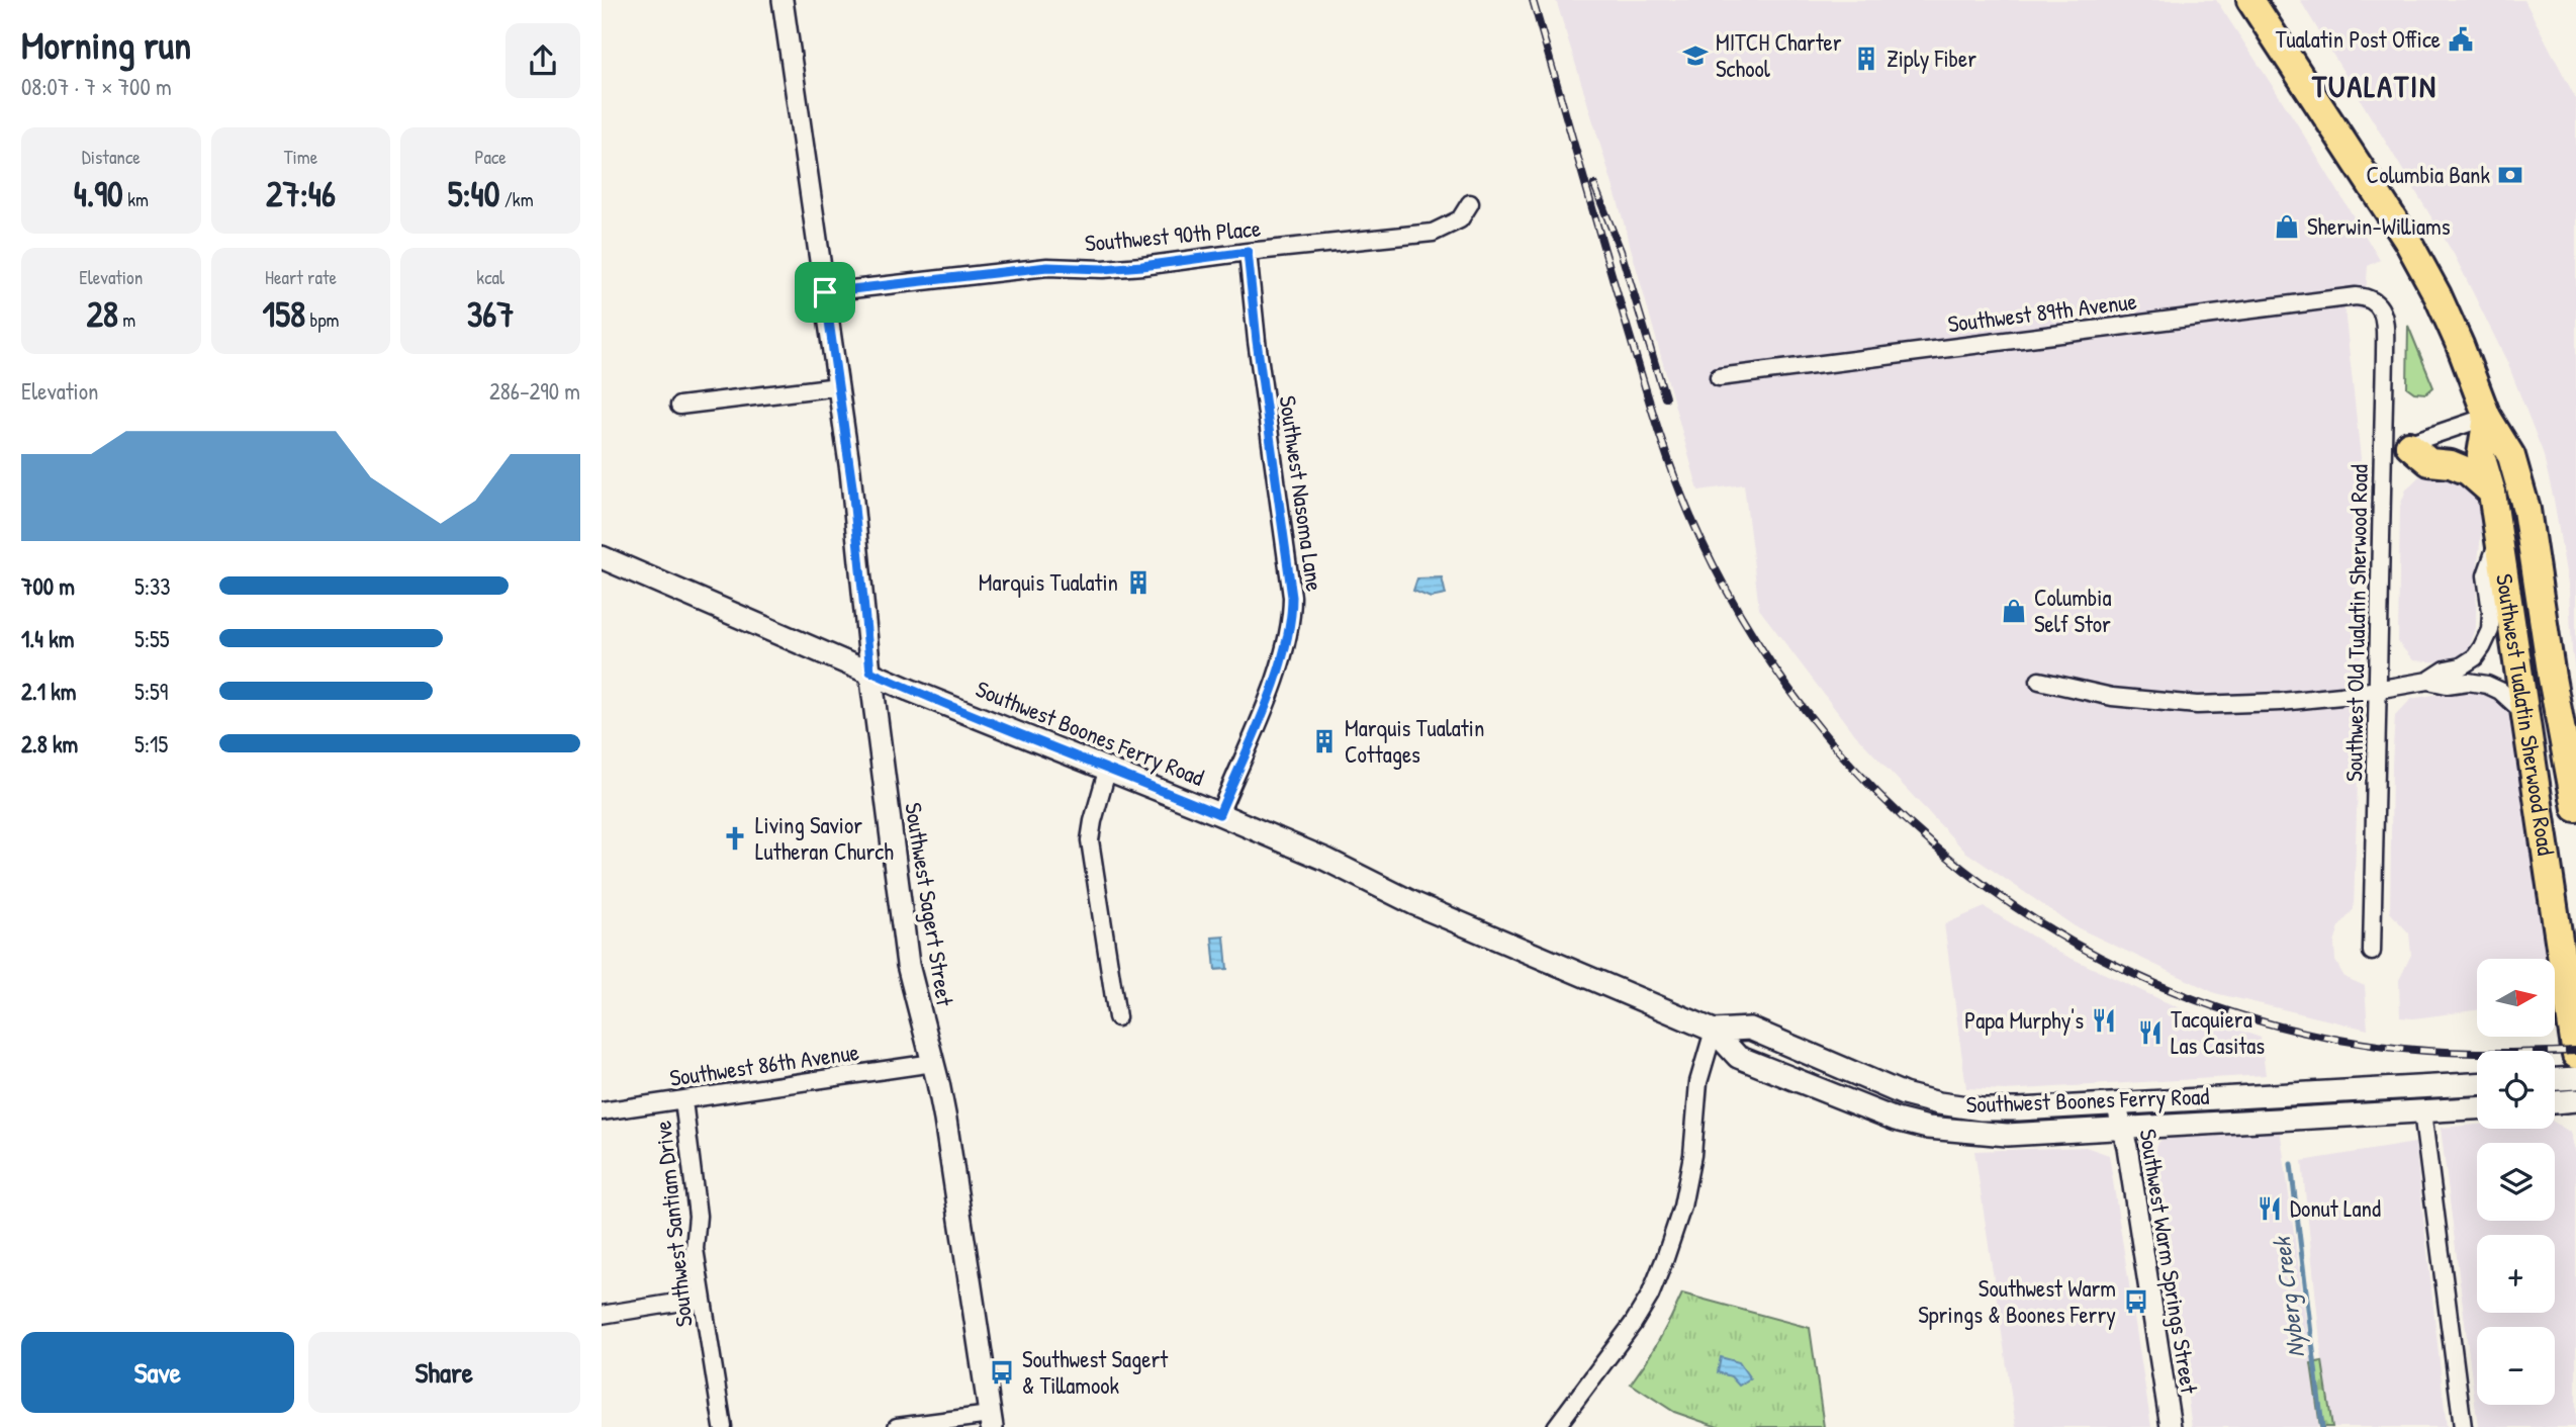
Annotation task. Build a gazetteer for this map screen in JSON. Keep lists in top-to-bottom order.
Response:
{
  "streets": {
    "highway": ["Southwest Tualatin Sherwood Road"],
    "main road": ["Southwest Boones Ferry Road", "Southwest Sagert Street"],
    "street": [
      "Southwest 90th Place",
      "Southwest 89th Avenue",
      "Southwest Nasoma Lane",
      "Southwest Old Tualatin Sherwood Road",
      "Southwest 86th Avenue",
      "Southwest Santiam Drive",
      "Southwest Warm Springs Street"
    ]
  },
  "crossings": [
    ["Southwest 90th Place", "Southwest Nasoma Lane"],
    ["Southwest 90th Place", "Southwest Sagert Street"],
    ["Southwest 89th Avenue", "Southwest Old Tualatin Sherwood Road"],
    ["Southwest Nasoma Lane", "Southwest Boones Ferry Road"],
    ["Southwest Boones Ferry Road", "Southwest Sagert Street"],
    ["Southwest Boones Ferry Road", "Southwest Warm Springs Street"],
    ["Southwest Sagert Street", "Southwest 86th Avenue"],
    ["Southwest 86th Avenue", "Southwest Santiam Drive"]
  ],
  "districts": ["TUALATIN"],
  "water": ["Nyberg Creek"],
  "places": {
    "public building": ["Tualatin Post Office"],
    "school or university": ["MITCH Charter School"],
    "building": ["Ziply Fiber", "Marquis Tualatin", "Marquis Tualatin Cottages"],
    "bank": ["Columbia Bank"],
    "shop": ["Sherwin-Williams", "Columbia Self Stor"],
    "church": ["Living Savior Lutheran Church"],
    "restaurant": ["Papa Murphy's", "Tacquiera Las Casitas", "Donut Land"],
    "bus stop": ["Southwest Warm Springs & Boones Ferry", "Southwest Sagert & Tillamook"]
  },
  "north": "right",
  "page": {
    "heading": ["Morning run", "08:07 · 7 × 700 m"],
    "stats": [
      ["Distance", "4.90 km"],
      ["Time", "27:46"],
      ["Pace", "5:40 /km"],
      ["Elevation", "28 m"],
      ["Heart rate", "158 bpm"],
      ["kcal", "367"]
    ],
    "chart": ["Elevation", "286–290 m"],
    "list": [
      {
        "name": "700 m",
        "note": "5:33"
      },
      {
        "name": "1.4 km",
        "note": "5:55"
      },
      {
        "name": "2.1 km",
        "note": "5:59"
      },
      {
        "name": "2.8 km",
        "note": "5:15"
      }
    ],
    "map_buttons": ["+", "−"],
    "buttons": ["Save", "Share"]
  }
}
